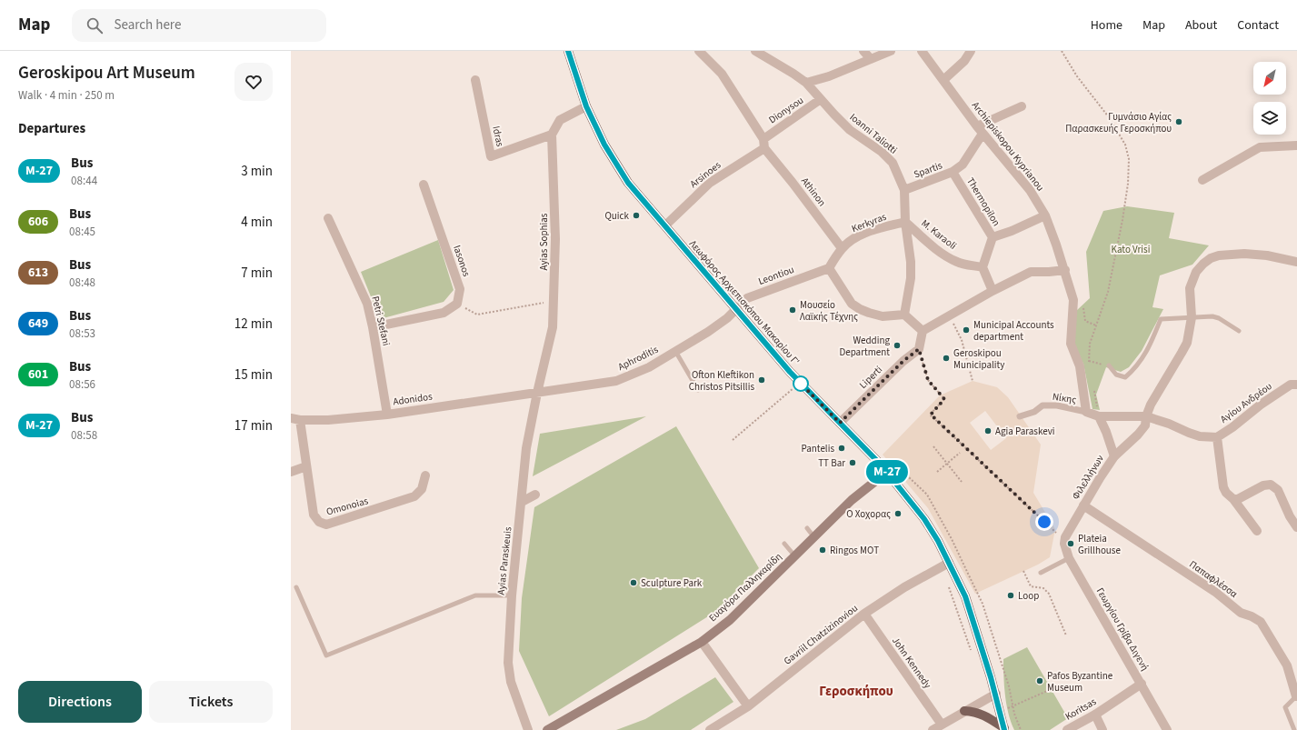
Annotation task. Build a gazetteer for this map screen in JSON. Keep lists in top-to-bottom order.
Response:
{
  "streets": {
    "main road": ["Λεωφόρος Αρχιεπισκόπου Μακαρίου Γ'", "Ευαγόρα Παλληκαρίδη"],
    "street": [
      "Dionysou",
      "Ioanni Taliotti",
      "Idras",
      "Archiepiskopou Kyprianou",
      "Spartis",
      "Arsinoes",
      "Athinon",
      "Thermopilon",
      "Kerkyras",
      "M. Karaoli",
      "Ayias Sophias",
      "Iasonos",
      "Leontiou",
      "Petri Stefani",
      "Aphroditis",
      "Liperti",
      "Νίκης",
      "Adonidos",
      "Αγίου Ανδρέου",
      "Φιλελλήνων",
      "Omonoias",
      "Ayias Paraskeuis",
      "Παπαφλέσσα",
      "Γεωργίου Γρίβα Διγενή",
      "Gavriil Chatzizinoviou",
      "John Kennedy",
      "Koritsas"
    ]
  },
  "crossings": [
    ["Dionysou", "Ioanni Taliotti"],
    ["Dionysou", "Arsinoes"],
    ["Dionysou", "Athinon"],
    ["Ioanni Taliotti", "Spartis"],
    ["Ioanni Taliotti", "Kerkyras"],
    ["Ioanni Taliotti", "M. Karaoli"],
    ["Idras", "Ayias Sophias"],
    ["Archiepiskopou Kyprianou", "Spartis"],
    ["Archiepiskopou Kyprianou", "Νίκης"],
    ["Archiepiskopou Kyprianou", "Αγίου Ανδρέου"],
    ["Spartis", "Thermopilon"],
    ["Arsinoes", "Athinon"],
    ["Arsinoes", "Λεωφόρος Αρχιεπισκόπου Μακαρίου Γ'"],
    ["Athinon", "Kerkyras"],
    ["Thermopilon", "M. Karaoli"],
    ["Kerkyras", "M. Karaoli"],
    ["Ayias Sophias", "Aphroditis"],
    ["Ayias Sophias", "Adonidos"],
    ["Ayias Sophias", "Ayias Paraskeuis"],
    ["Leontiou", "Λεωφόρος Αρχιεπισκόπου Μακαρίου Γ'"],
    ["Leontiou", "Aphroditis"],
    ["Λεωφόρος Αρχιεπισκόπου Μακαρίου Γ'", "Aphroditis"],
    ["Λεωφόρος Αρχιεπισκόπου Μακαρίου Γ'", "Liperti"],
    ["Λεωφόρος Αρχιεπισκόπου Μακαρίου Γ'", "Ευαγόρα Παλληκαρίδη"],
    ["Λεωφόρος Αρχιεπισκόπου Μακαρίου Γ'", "Gavriil Chatzizinoviou"],
    ["Petri Stefani", "Adonidos"],
    ["Aphroditis", "Adonidos"],
    ["Aphroditis", "Ayias Paraskeuis"],
    ["Νίκης", "Αγίου Ανδρέου"],
    ["Adonidos", "Omonoias"],
    ["Adonidos", "Ayias Paraskeuis"],
    ["Αγίου Ανδρέου", "Φιλελλήνων"],
    ["Φιλελλήνων", "Παπαφλέσσα"],
    ["Φιλελλήνων", "Γεωργίου Γρίβα Διγενή"],
    ["Γεωργίου Γρίβα Διγενή", "Koritsas"],
    ["Gavriil Chatzizinoviou", "John Kennedy"]
  ],
  "districts": ["Γεροσκήπου"],
  "parks": ["Kato Vrisi"],
  "places": [
    "Γυμνάσιο Αγίας Παρασκευής Γεροσκήπου",
    "Quick",
    "Μουσείο Λαϊκής Τέχνης",
    "Municipal Accounts department",
    "Wedding Department",
    "Geroskipou Municipality",
    "Ofton Kleftikon Christos Pitsillis",
    "Agia Paraskevi",
    "Pantelis",
    "TT Bar",
    "Ο Χοχορας",
    "Plateia Grillhouse",
    "Ringos MOT",
    "Sculpture Park",
    "Loop",
    "Pafos Byzantine Museum"
  ],
  "lines": ["bus line M-27"],
  "north": "bottom left",
  "page": {
    "header": "Map",
    "search": "Search here",
    "nav": [
      "Home",
      "Map",
      "About",
      "Contact"
    ],
    "heading": [
      ["Geroskipou Art Museum", "Walk · 4 min · 250 m"],
      "Departures"
    ],
    "on_map": "M-27",
    "list": [
      {
        "mark": "M-27",
        "name": "Bus",
        "note": "08:44",
        "value": "3 min"
      },
      {
        "mark": "606",
        "name": "Bus",
        "note": "08:45",
        "value": "4 min"
      },
      {
        "mark": "613",
        "name": "Bus",
        "note": "08:48",
        "value": "7 min"
      },
      {
        "mark": "649",
        "name": "Bus",
        "note": "08:53",
        "value": "12 min"
      },
      {
        "mark": "601",
        "name": "Bus",
        "note": "08:56",
        "value": "15 min"
      },
      {
        "mark": "M-27",
        "name": "Bus",
        "note": "08:58",
        "value": "17 min"
      }
    ],
    "buttons": ["Directions", "Tickets"]
  }
}
